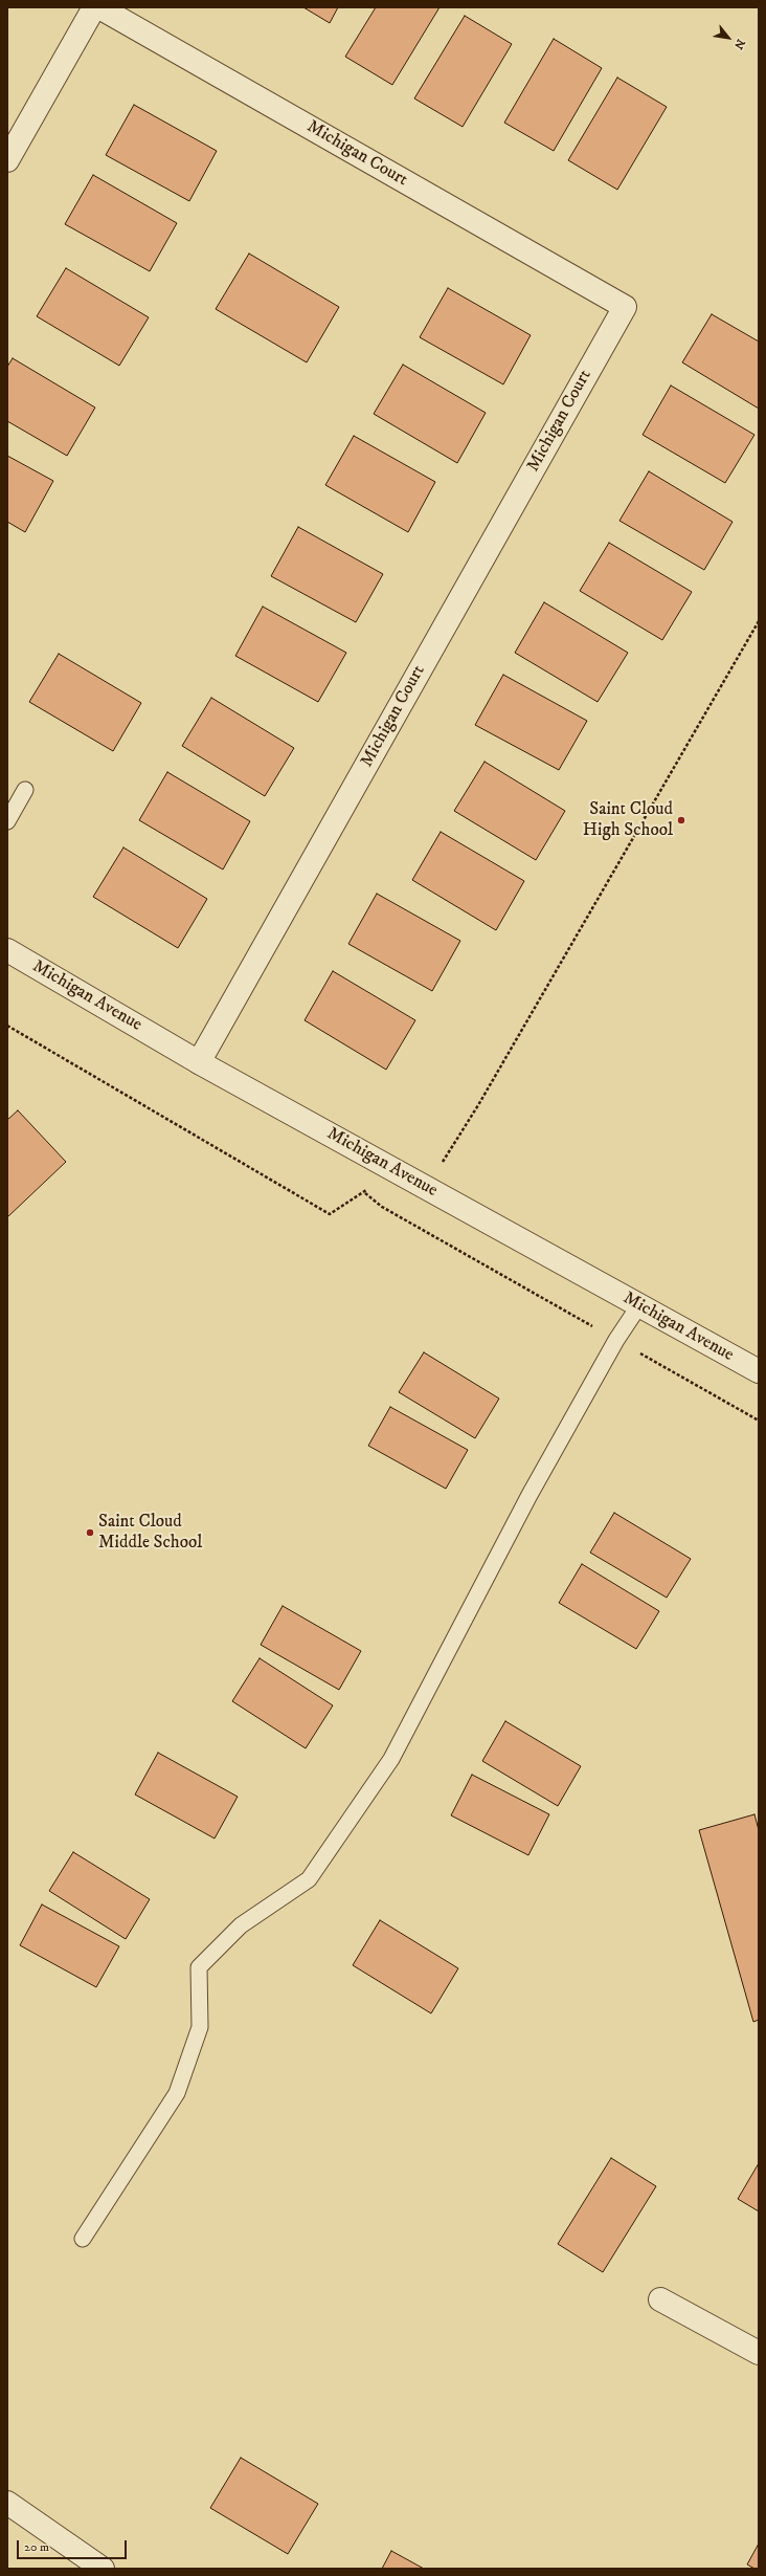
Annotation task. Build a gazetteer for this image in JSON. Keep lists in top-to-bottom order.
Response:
{
  "streets": {
    "street": ["Michigan Court", "Michigan Avenue"]
  },
  "crossings": [
    ["Michigan Court", "Michigan Avenue"]
  ],
  "places": ["Saint Cloud High School", "Saint Cloud Middle School"],
  "scale_bar": "20 m",
  "north": "bottom right"
}
